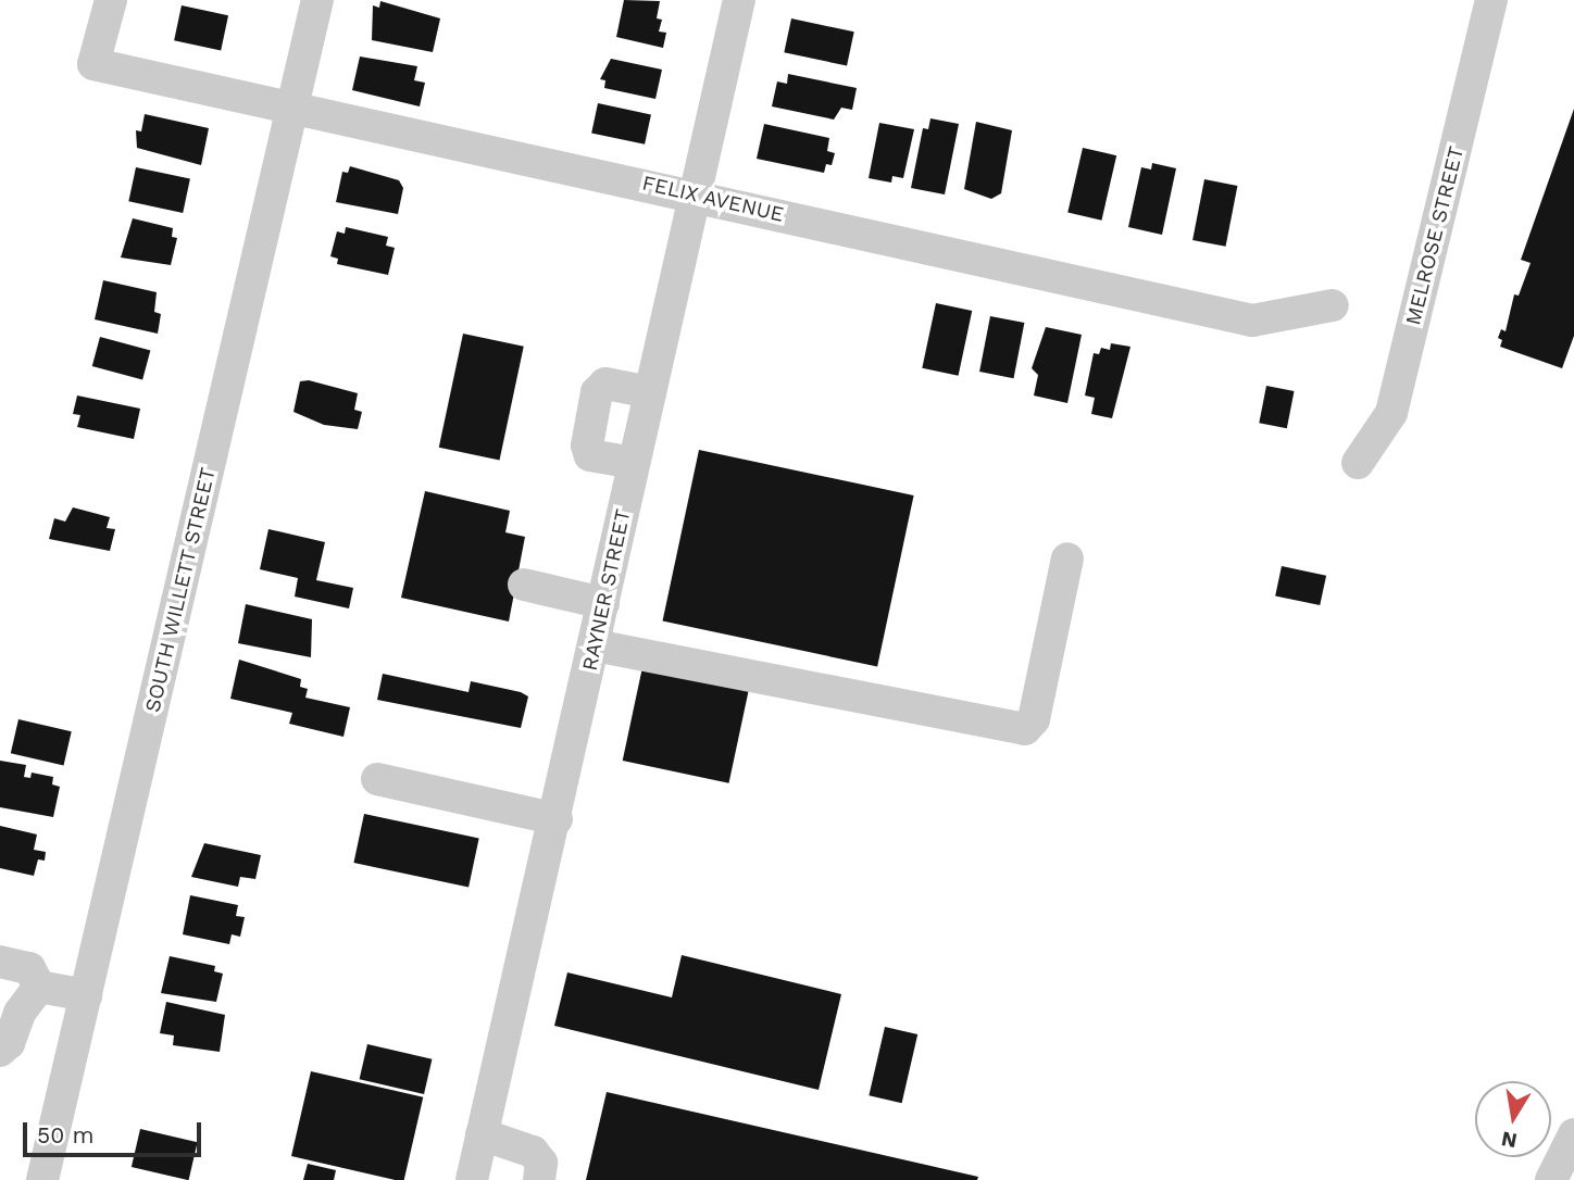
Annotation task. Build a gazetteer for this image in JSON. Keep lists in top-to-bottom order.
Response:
{
  "streets": {
    "street": [
      "FELIX AVENUE",
      "MELROSE STREET",
      "SOUTH WILLETT STREET",
      "RAYNER STREET"
    ]
  },
  "crossings": [
    ["FELIX AVENUE", "SOUTH WILLETT STREET"],
    ["FELIX AVENUE", "RAYNER STREET"]
  ],
  "scale_bar": "50 m",
  "north": "bottom"
}
